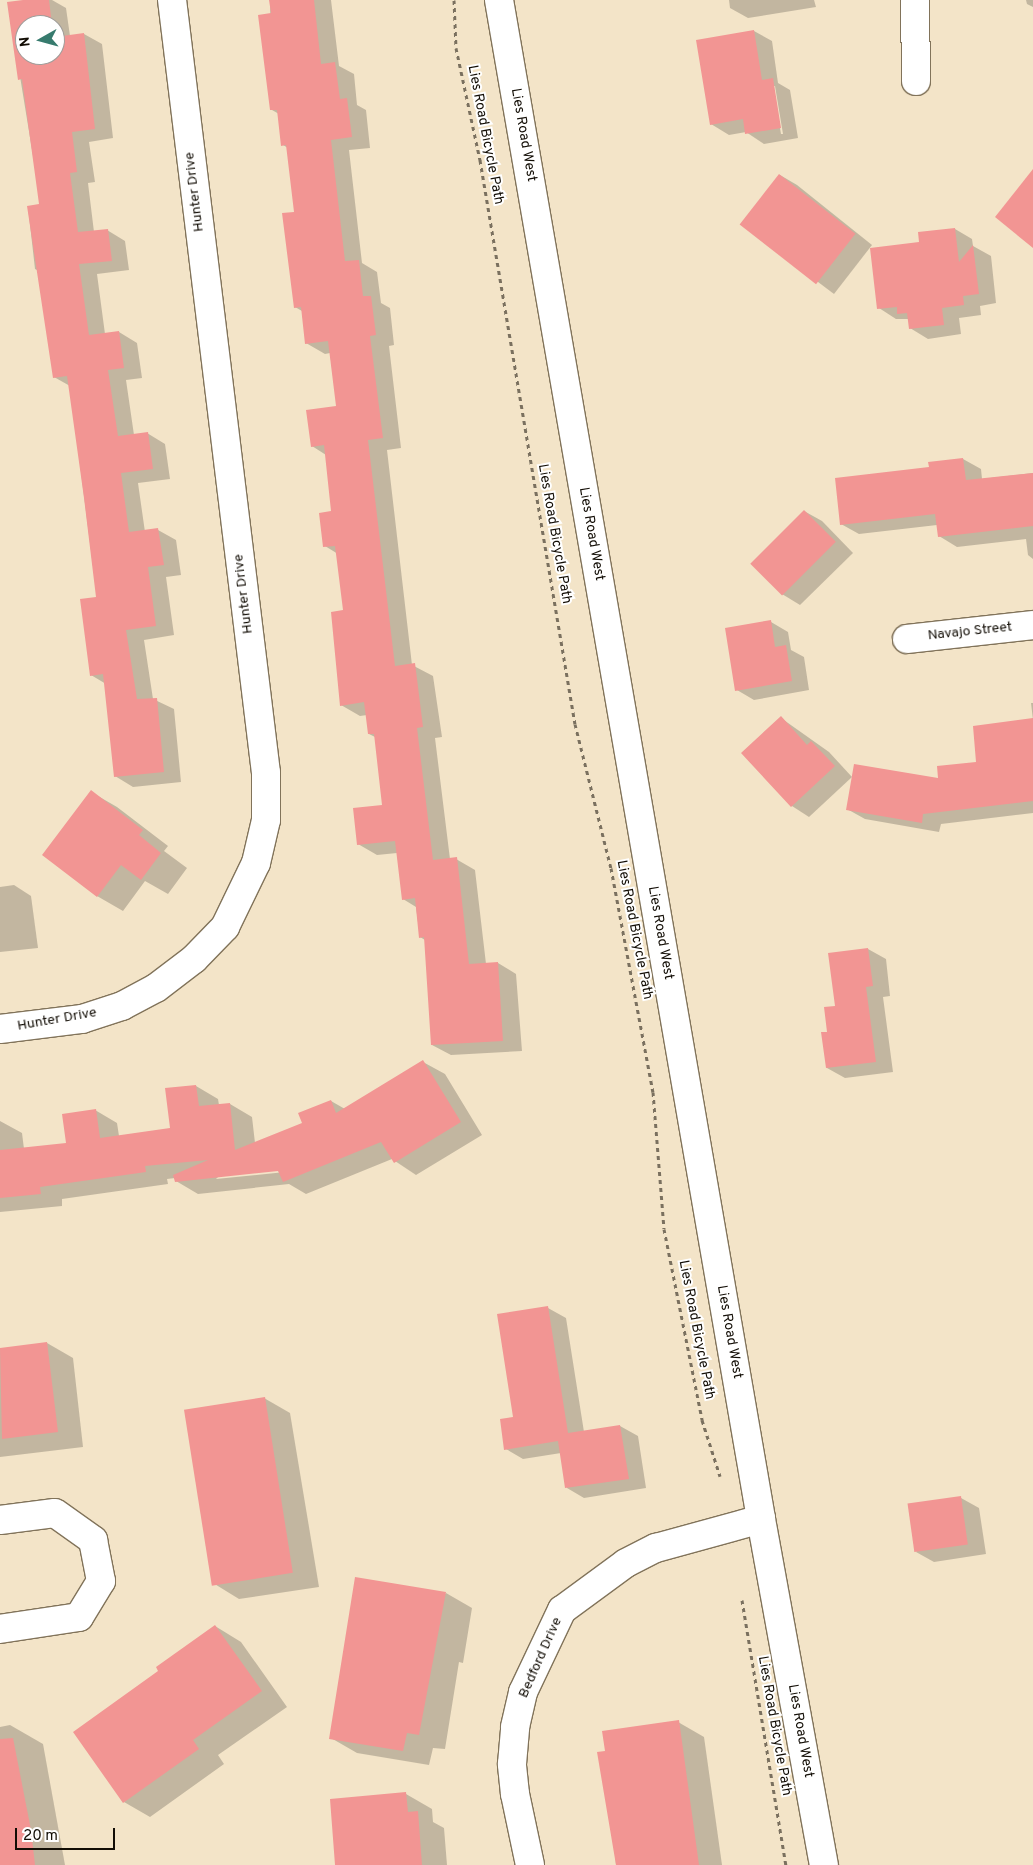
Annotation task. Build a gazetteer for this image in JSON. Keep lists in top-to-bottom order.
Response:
{
  "streets": {
    "street": [
      "Lies Road West",
      "Hunter Drive",
      "Navajo Street",
      "Bedford Drive"
    ],
    "path": ["Lies Road Bicycle Path"]
  },
  "crossings": [
    ["Lies Road Bicycle Path", "Bedford Drive"],
    ["Lies Road West", "Bedford Drive"]
  ],
  "scale_bar": "20 m",
  "north": "left"
}
